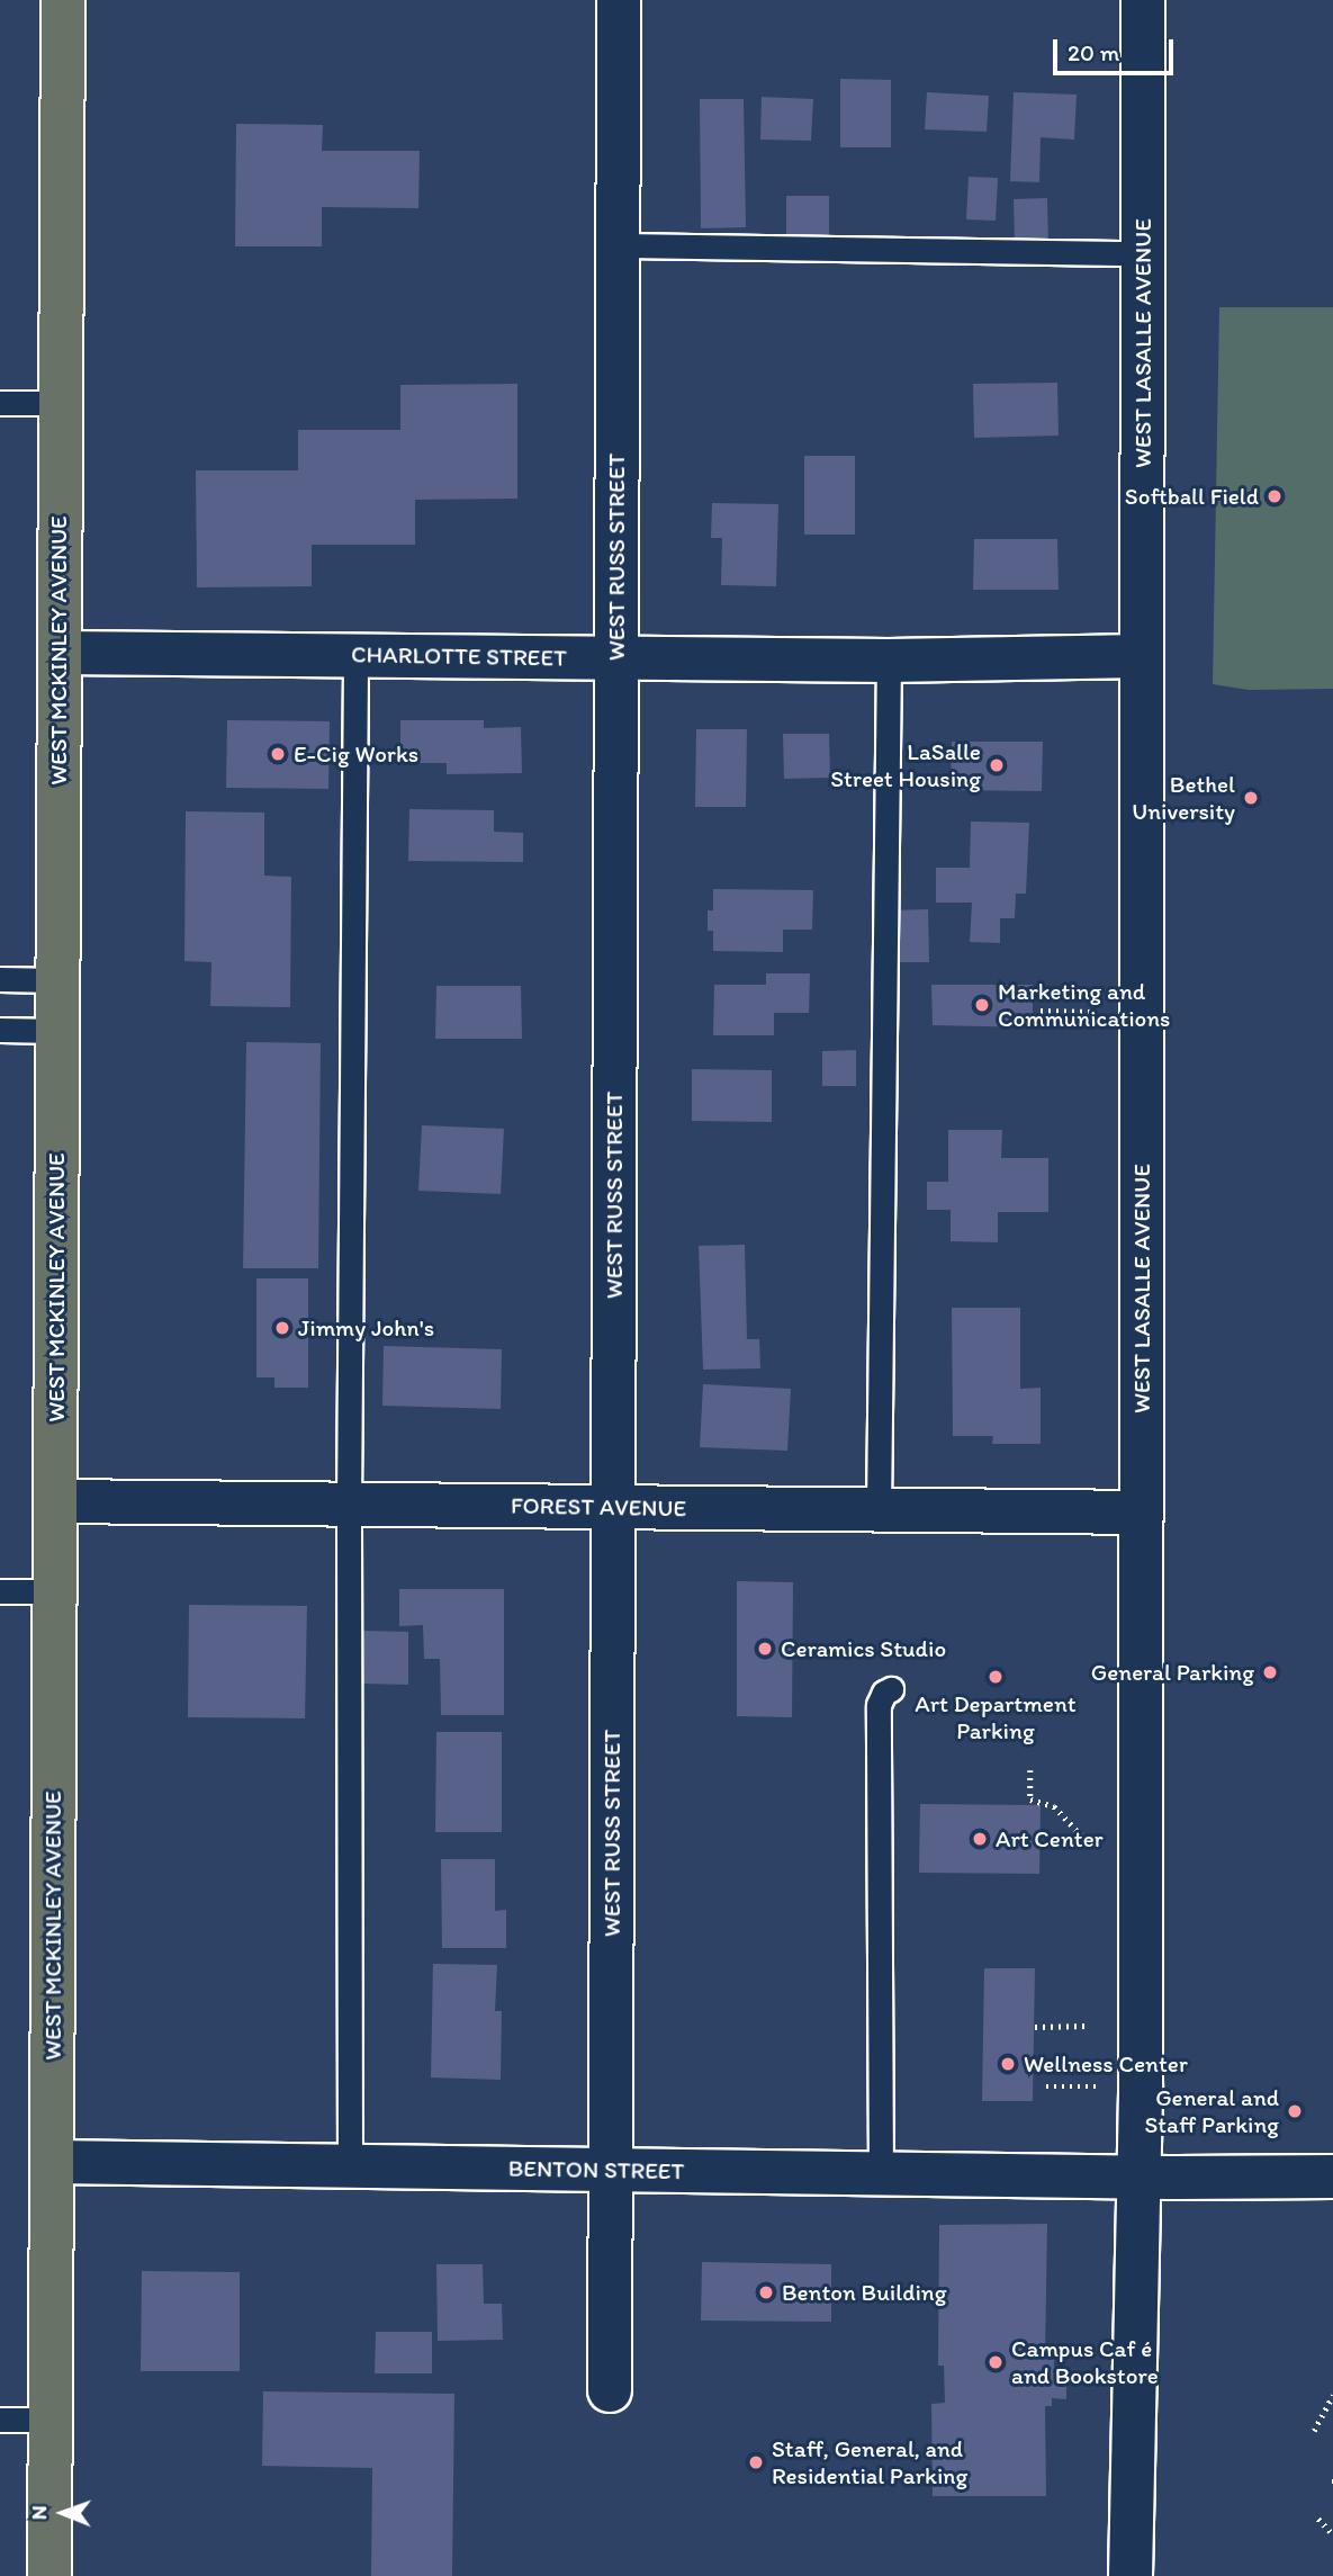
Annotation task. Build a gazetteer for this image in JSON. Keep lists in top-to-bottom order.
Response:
{
  "streets": {
    "main road": ["WEST MCKINLEY AVENUE"],
    "street": [
      "WEST LASALLE AVENUE",
      "WEST RUSS STREET",
      "CHARLOTTE STREET",
      "FOREST AVENUE",
      "BENTON STREET"
    ]
  },
  "crossings": [
    ["WEST LASALLE AVENUE", "CHARLOTTE STREET"],
    ["WEST LASALLE AVENUE", "FOREST AVENUE"],
    ["WEST LASALLE AVENUE", "BENTON STREET"],
    ["WEST RUSS STREET", "CHARLOTTE STREET"],
    ["WEST RUSS STREET", "FOREST AVENUE"],
    ["WEST RUSS STREET", "BENTON STREET"],
    ["WEST MCKINLEY AVENUE", "CHARLOTTE STREET"],
    ["WEST MCKINLEY AVENUE", "FOREST AVENUE"],
    ["WEST MCKINLEY AVENUE", "BENTON STREET"]
  ],
  "places": [
    "Softball Field",
    "E-Cig Works",
    "LaSalle Street Housing",
    "Bethel University",
    "Marketing and Communications",
    "Jimmy John's",
    "Ceramics Studio",
    "General Parking",
    "Art Department Parking",
    "Art Center",
    "Wellness Center",
    "General and Staff Parking",
    "Benton Building",
    "Campus Caf é and Bookstore",
    "Staff, General, and Residential Parking"
  ],
  "scale_bar": "20 m",
  "north": "left"
}
